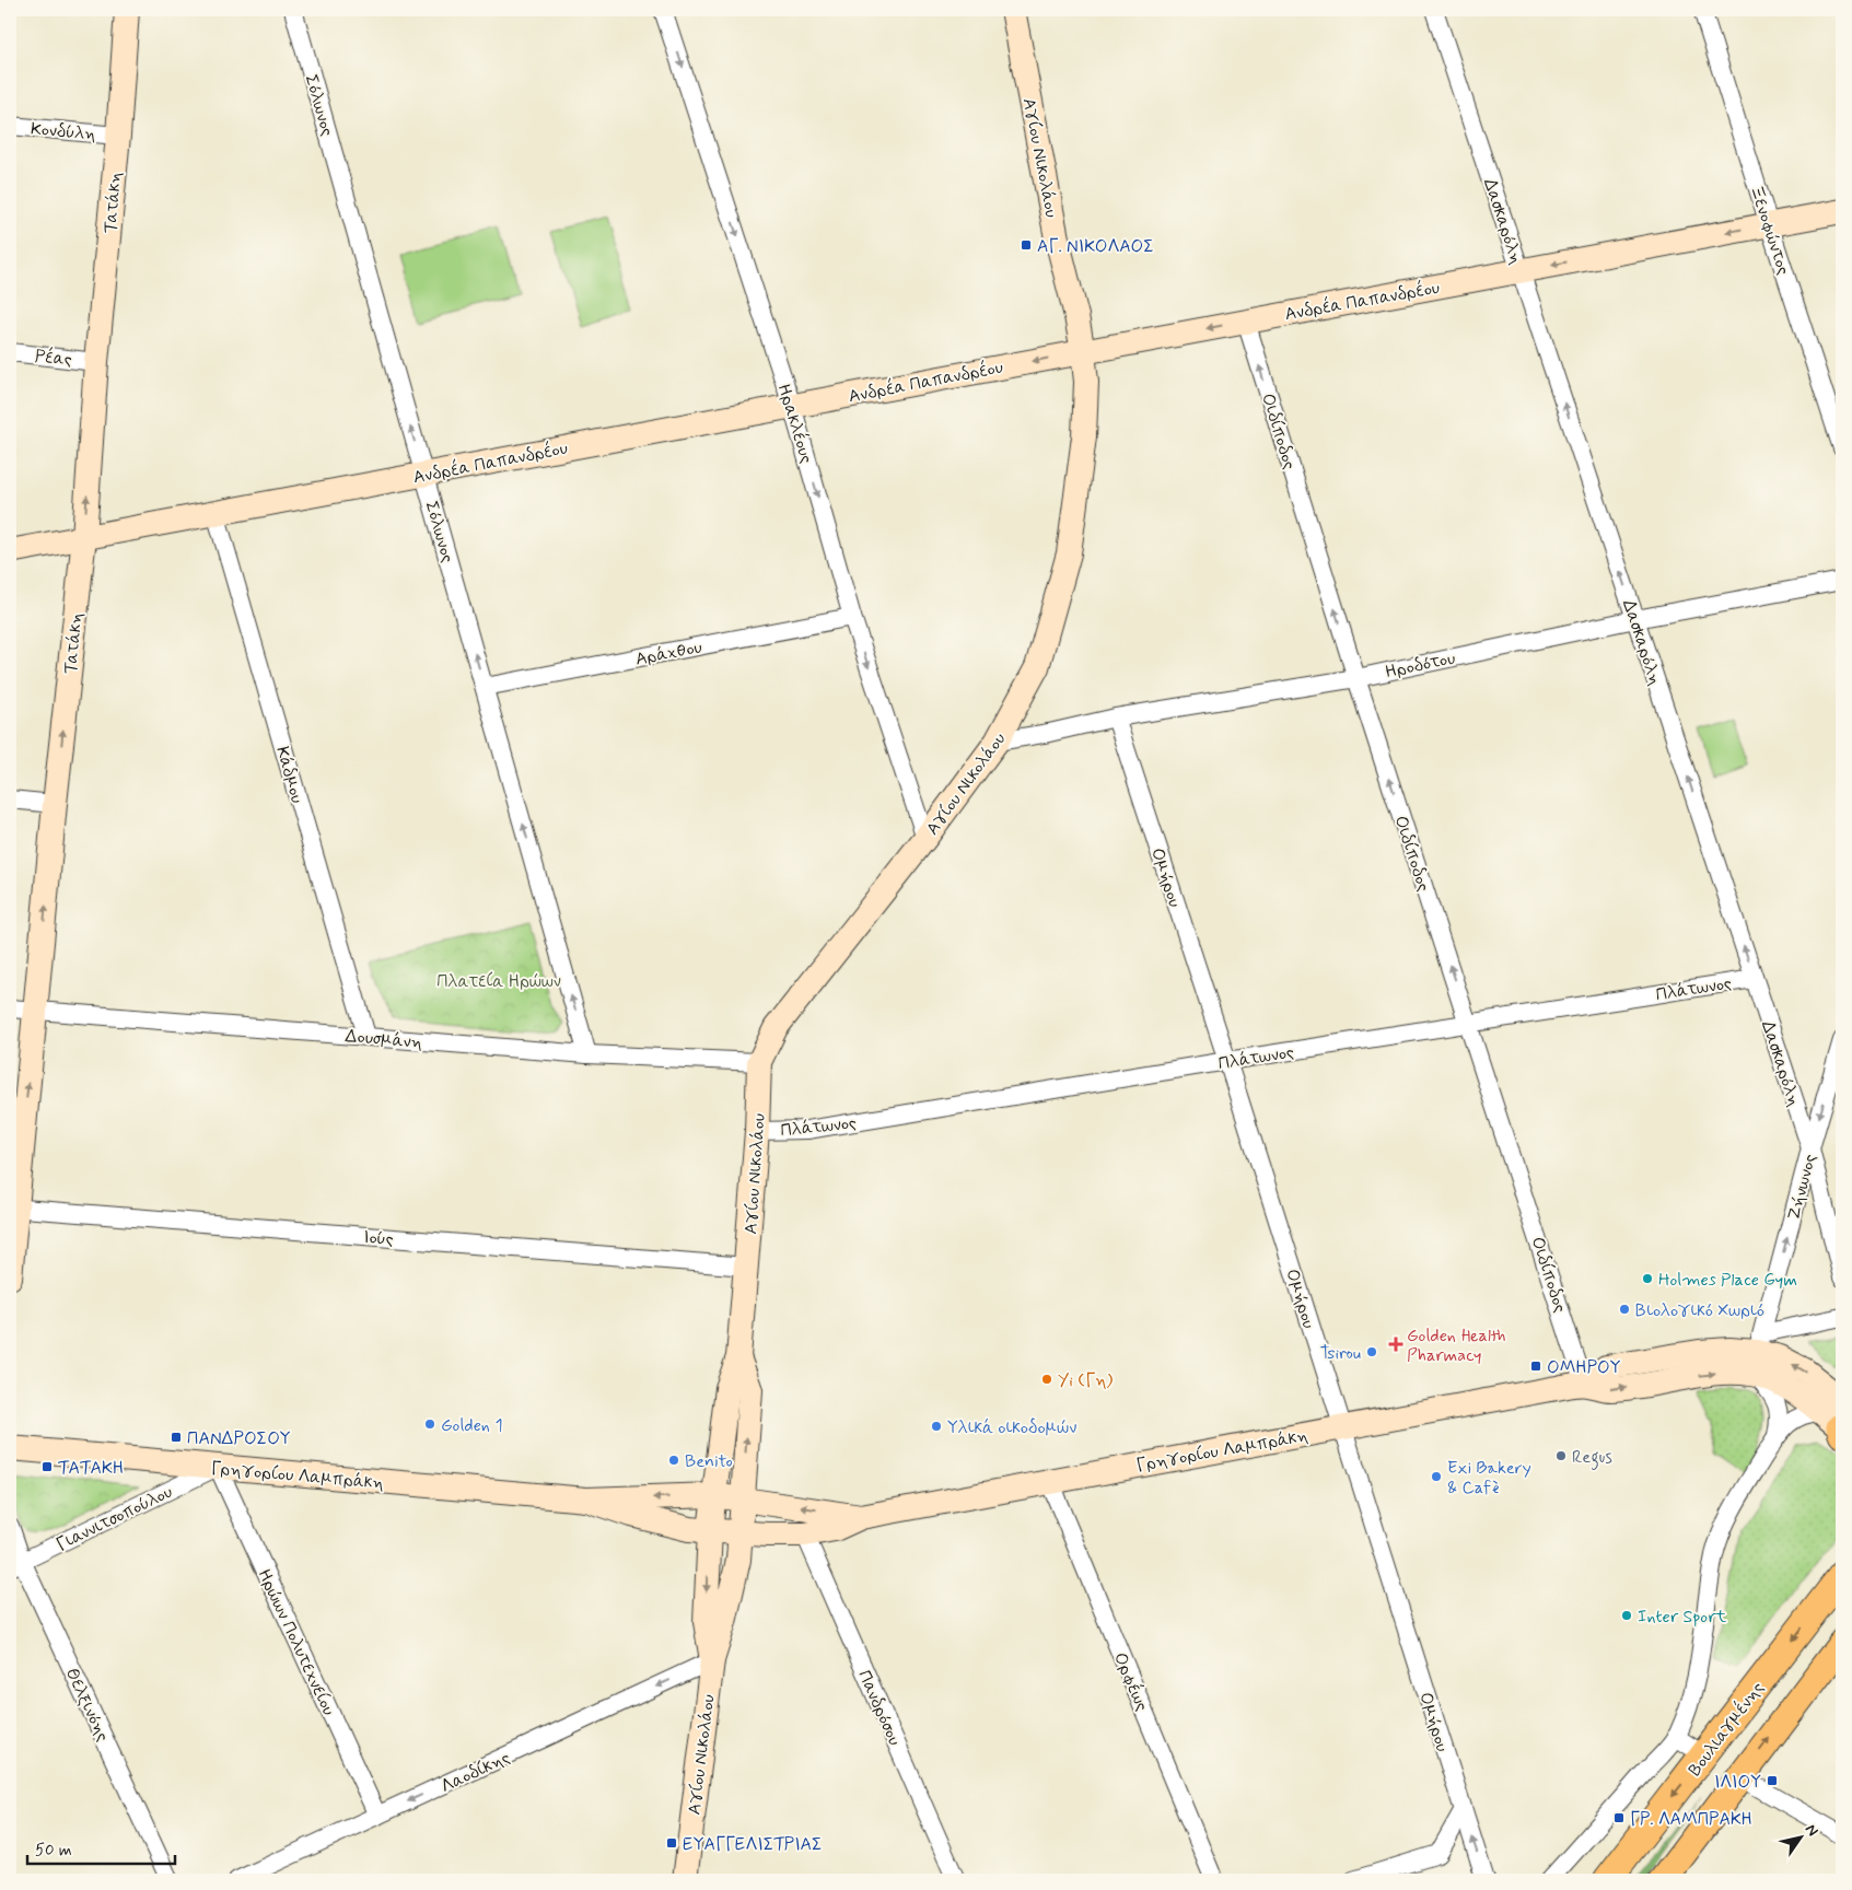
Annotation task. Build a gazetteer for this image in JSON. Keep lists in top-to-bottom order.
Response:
{
  "streets": {
    "main road": ["Βουλιαγμένης"],
    "street": [
      "Σόλωνος",
      "Κονδύλη",
      "Αγίου Νικολάου",
      "Τατάκη",
      "Δασκαρόλη",
      "Ξενοφώντος",
      "Ανδρέα Παπανδρέου",
      "Ρέας",
      "Ηρακλέους",
      "Οιδίποδος",
      "Αράχθου",
      "Ηροδότου",
      "Κάδμου",
      "Ομήρου",
      "Πλάτωνος",
      "Δουσμάνη",
      "Ζήνωνος",
      "Ιούς",
      "Γρηγορίου Λαμπράκη",
      "Γιαννιτσοπούλου",
      "Ηρώων Πολυτεχνείου",
      "Ορφέως",
      "Θελξινόης",
      "Πανδρόσου",
      "Λαοδίκης"
    ]
  },
  "crossings": [
    ["Σόλωνος", "Ανδρέα Παπανδρέου"],
    ["Σόλωνος", "Αράχθου"],
    ["Σόλωνος", "Δουσμάνη"],
    ["Κονδύλη", "Τατάκη"],
    ["Αγίου Νικολάου", "Ανδρέα Παπανδρέου"],
    ["Αγίου Νικολάου", "Ηρακλέους"],
    ["Αγίου Νικολάου", "Ηροδότου"],
    ["Αγίου Νικολάου", "Πλάτωνος"],
    ["Αγίου Νικολάου", "Δουσμάνη"],
    ["Αγίου Νικολάου", "Ιούς"],
    ["Αγίου Νικολάου", "Γρηγορίου Λαμπράκη"],
    ["Αγίου Νικολάου", "Λαοδίκης"],
    ["Τατάκη", "Ανδρέα Παπανδρέου"],
    ["Τατάκη", "Ρέας"],
    ["Τατάκη", "Δουσμάνη"],
    ["Τατάκη", "Ιούς"],
    ["Δασκαρόλη", "Ανδρέα Παπανδρέου"],
    ["Δασκαρόλη", "Ηροδότου"],
    ["Δασκαρόλη", "Πλάτωνος"],
    ["Δασκαρόλη", "Ζήνωνος"],
    ["Ξενοφώντος", "Ανδρέα Παπανδρέου"],
    ["Ανδρέα Παπανδρέου", "Ηρακλέους"],
    ["Ανδρέα Παπανδρέου", "Οιδίποδος"],
    ["Ανδρέα Παπανδρέου", "Κάδμου"],
    ["Ηρακλέους", "Αράχθου"],
    ["Οιδίποδος", "Ηροδότου"],
    ["Οιδίποδος", "Πλάτωνος"],
    ["Οιδίποδος", "Γρηγορίου Λαμπράκη"],
    ["Ηροδότου", "Ομήρου"],
    ["Κάδμου", "Δουσμάνη"],
    ["Ομήρου", "Πλάτωνος"],
    ["Ομήρου", "Γρηγορίου Λαμπράκη"],
    ["Ζήνωνος", "Γρηγορίου Λαμπράκη"],
    ["Γρηγορίου Λαμπράκη", "Γιαννιτσοπούλου"],
    ["Γρηγορίου Λαμπράκη", "Ηρώων Πολυτεχνείου"],
    ["Γρηγορίου Λαμπράκη", "Ορφέως"],
    ["Γρηγορίου Λαμπράκη", "Πανδρόσου"],
    ["Γιαννιτσοπούλου", "Ηρώων Πολυτεχνείου"],
    ["Γιαννιτσοπούλου", "Θελξινόης"],
    ["Ηρώων Πολυτεχνείου", "Λαοδίκης"]
  ],
  "one_way": [
    "Σόλωνος",
    "Τατάκη",
    "Δασκαρόλη",
    "Ανδρέα Παπανδρέου",
    "Ηρακλέους",
    "Οιδίποδος",
    "Λαοδίκης"
  ],
  "parks": ["Πλατεία Ηρώων"],
  "places": {
    "transit": [
      "ΑΓ. ΝΙΚΟΛΑΟΣ",
      "ΟΜΗΡΟΥ",
      "ΠΑΝΔΡΟΣΟΥ",
      "ΤΑΤΑΚΗ",
      "ΙΛΙΟΥ",
      "ΓΡ. ΛΑΜΠΡΑΚΗ",
      "ΕΥΑΓΓΕΛΙΣΤΡΙΑΣ"
    ],
    "other": [
      "Holmes Place Gym",
      "Βιολογικό Χωριό",
      "Tsirou",
      "Yi (Γη)",
      "Golden 1",
      "Υλικά οικοδομών",
      "Regus",
      "Benito",
      "Exi Bakery & Cafè",
      "Inter Sport"
    ],
    "health": ["Golden Health Pharmacy"]
  },
  "scale_bar": "50 m",
  "north": "top right"
}
